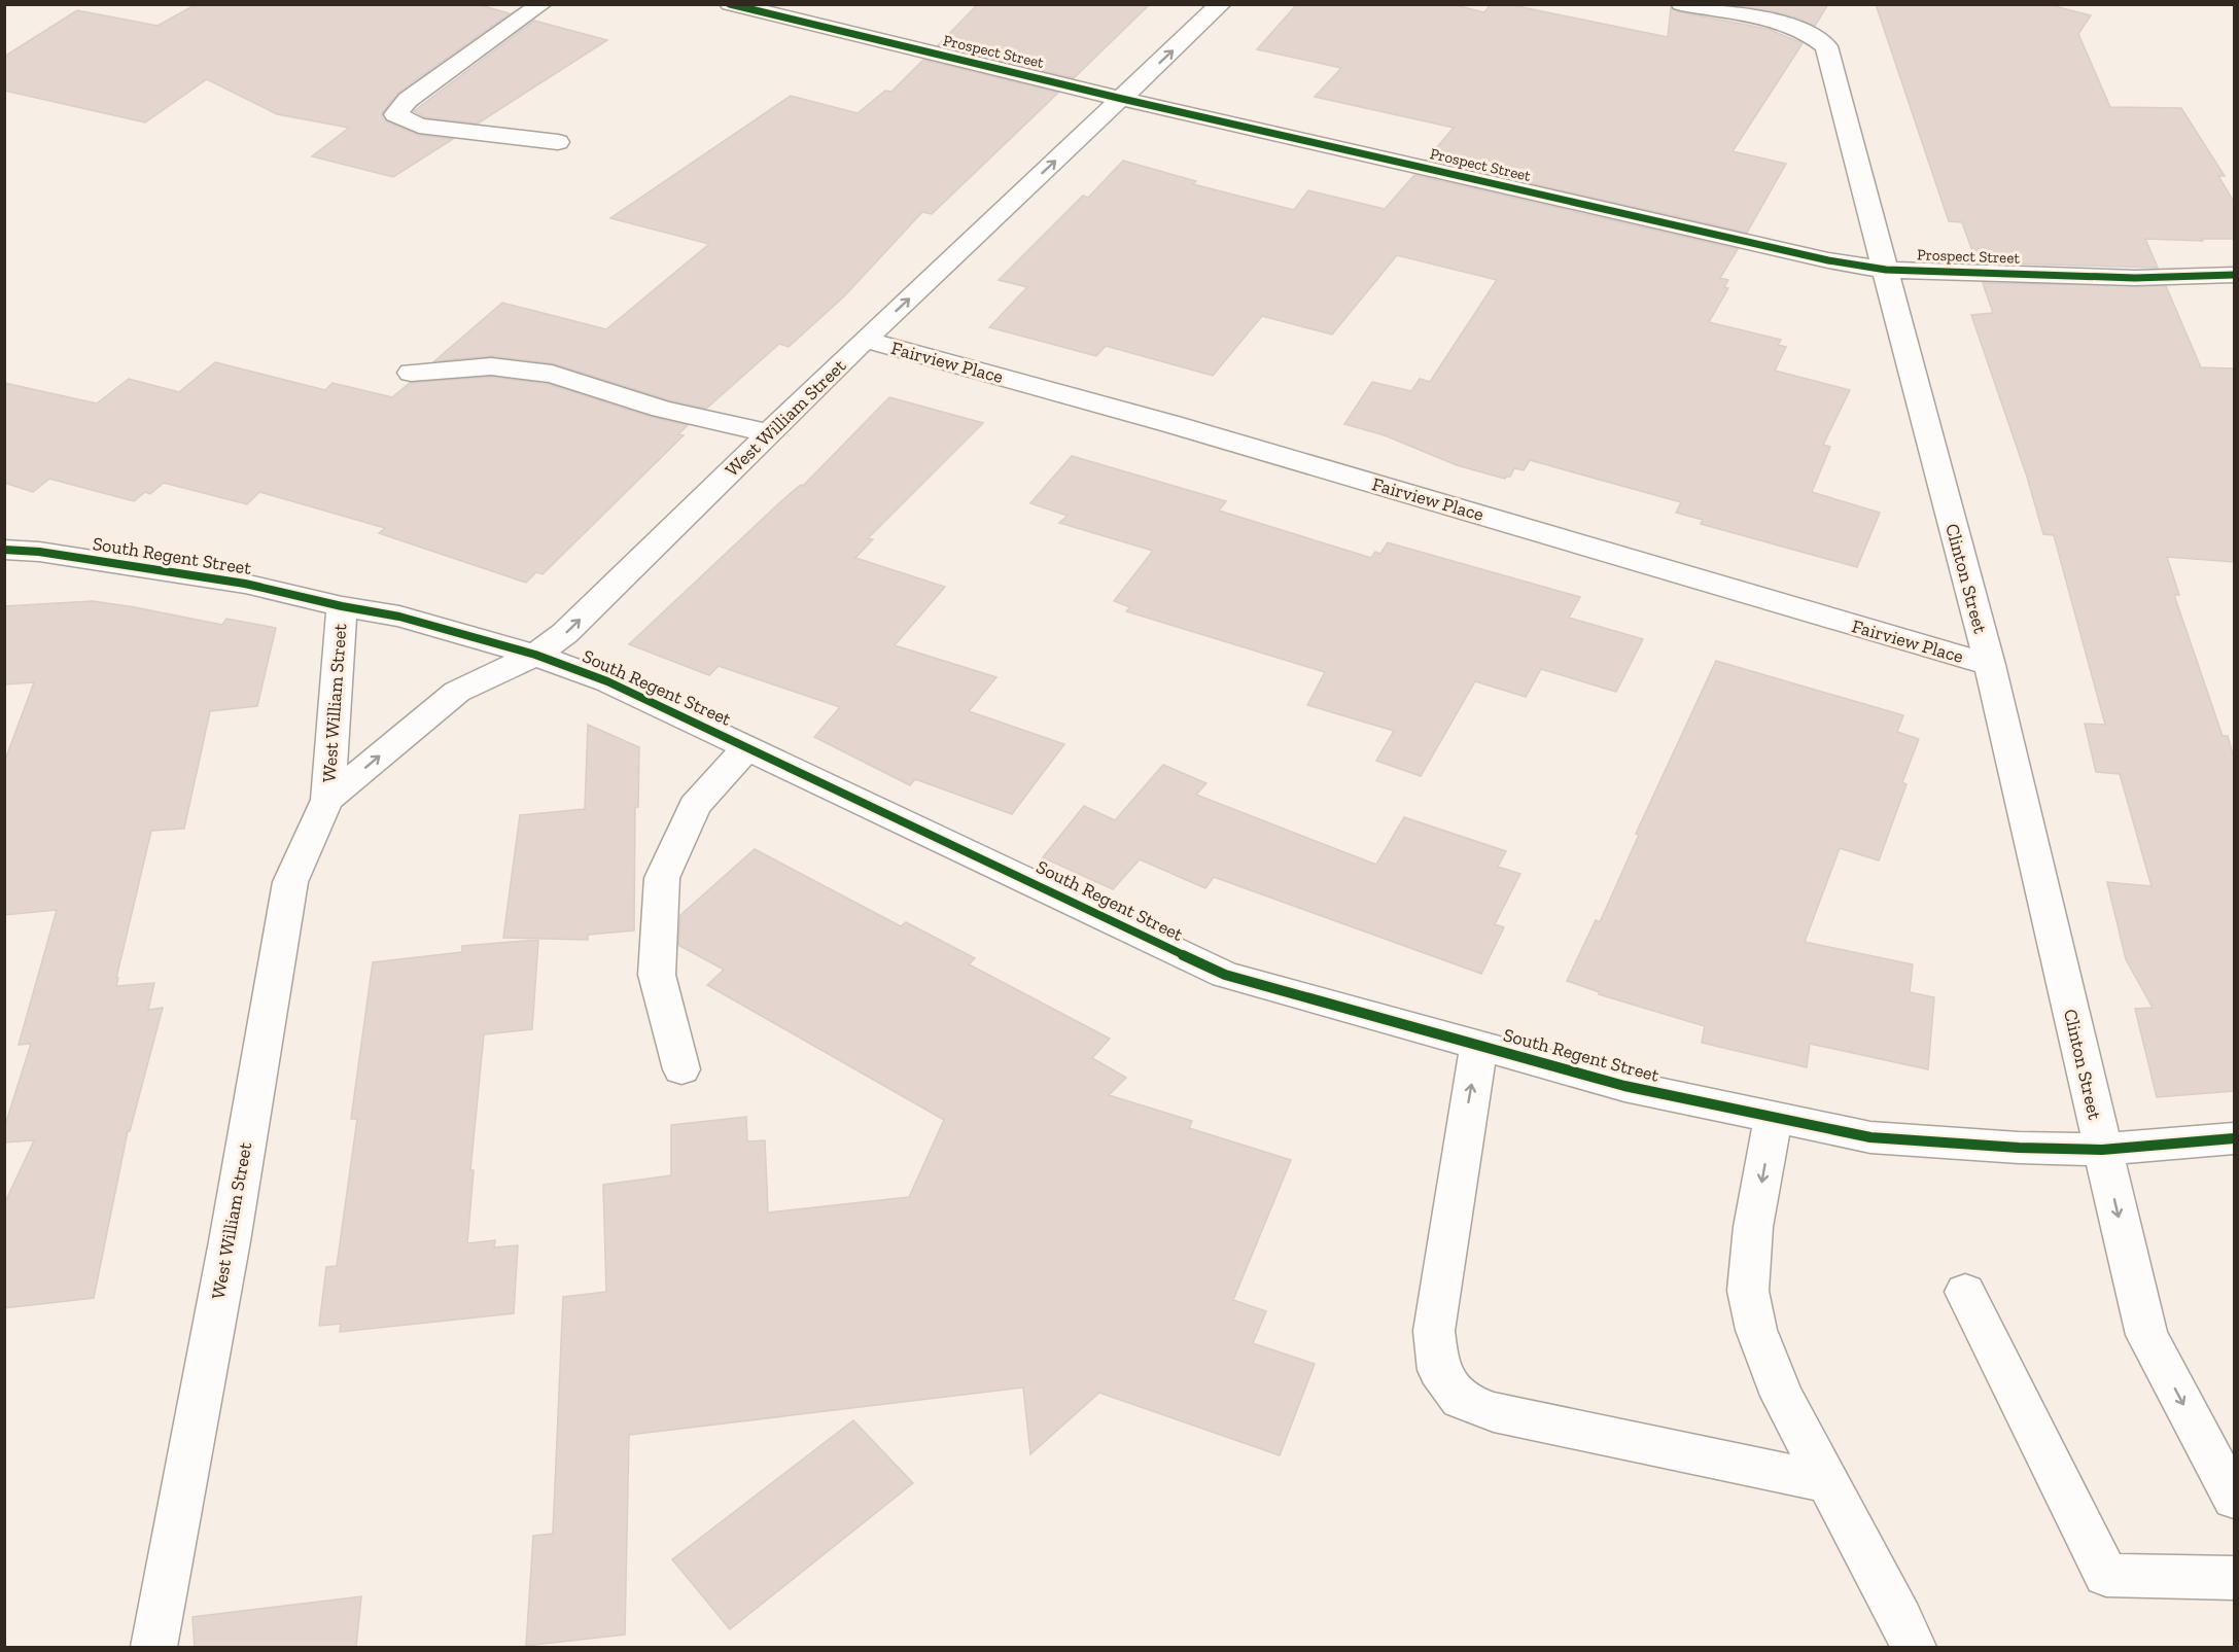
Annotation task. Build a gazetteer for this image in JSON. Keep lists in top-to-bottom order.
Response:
{
  "streets": {
    "street": [
      "Prospect Street",
      "Fairview Place",
      "West William Street",
      "South Regent Street",
      "Clinton Street"
    ]
  },
  "crossings": [
    ["Prospect Street", "West William Street"],
    ["Prospect Street", "Clinton Street"],
    ["Fairview Place", "West William Street"],
    ["Fairview Place", "Clinton Street"],
    ["West William Street", "South Regent Street"],
    ["South Regent Street", "Clinton Street"]
  ],
  "one_way": ["West William Street"]
}
